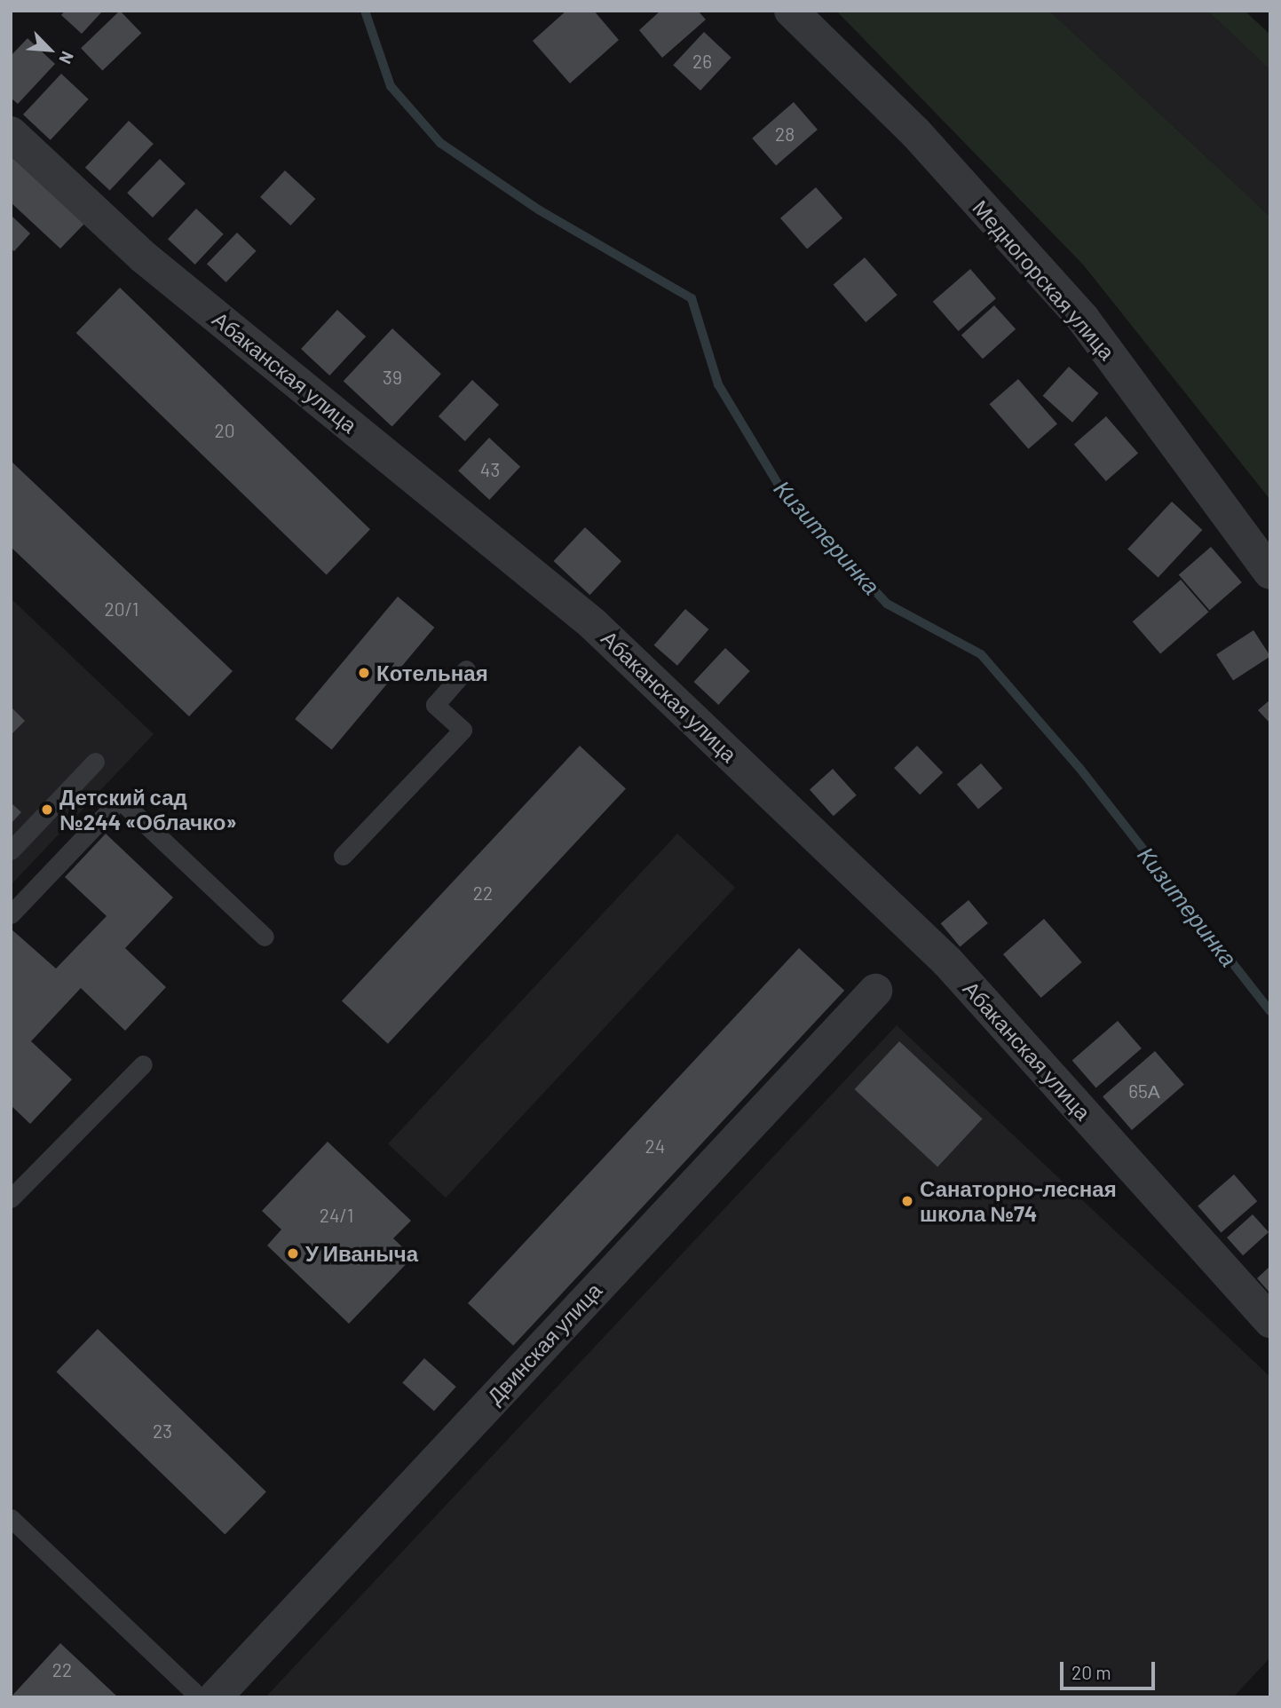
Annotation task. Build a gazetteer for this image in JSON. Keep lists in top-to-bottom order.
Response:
{
  "streets": {
    "street": ["Медногорская улица", "Абаканская улица", "Двинская улица"]
  },
  "water": ["Кизитеринка"],
  "places": [
    "Котельная",
    "Детский сад №244 «Облачко»",
    "Санаторно-лесная школа №74",
    "У Иваныча"
  ],
  "house_numbers": [
    "26",
    "28",
    "39",
    "20",
    "43",
    "20/1",
    "22",
    "65А",
    "24",
    "24/1",
    "23",
    "22"
  ],
  "scale_bar": "20 m",
  "north": "bottom right"
}
